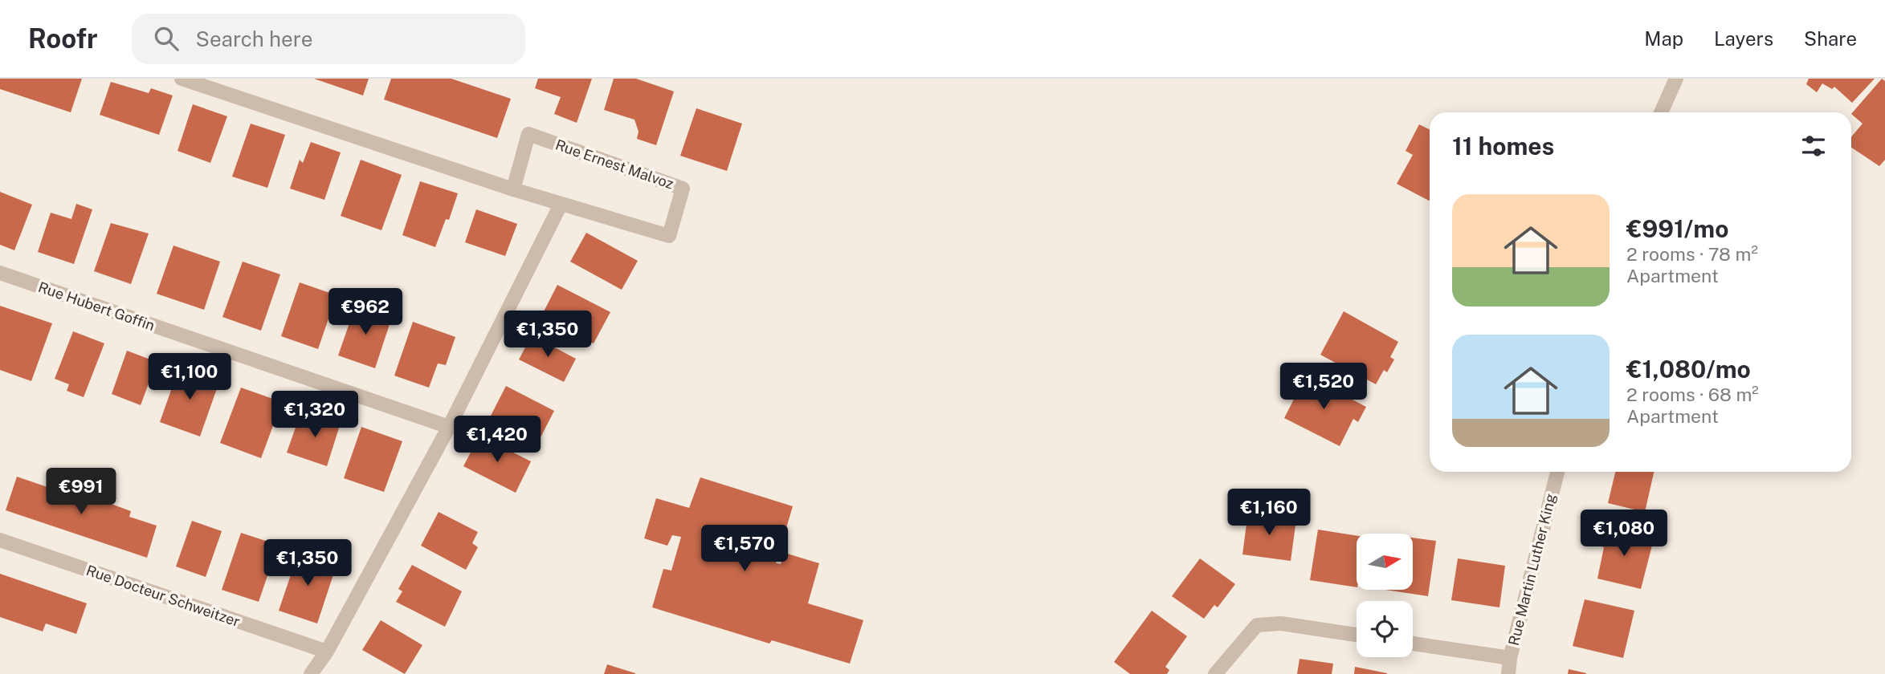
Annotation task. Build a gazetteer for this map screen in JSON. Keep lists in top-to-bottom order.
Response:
{
  "streets": {
    "street": [
      "Rue Ernest Malvoz",
      "Rue Hubert Goffin",
      "Rue Martin Luther King",
      "Rue Docteur Schweitzer"
    ]
  },
  "north": "right",
  "page": {
    "header": "Roofr",
    "search": "Search here",
    "nav": ["Map", "Layers", "Share"],
    "heading": "11 homes",
    "list": [
      {
        "name": "€991/mo",
        "note": "2 rooms · 78 m² · Apartment"
      },
      {
        "name": "€1,080/mo",
        "note": "2 rooms · 68 m² · Apartment"
      }
    ],
    "price": [
      "€962",
      "€1,350",
      "€1,100",
      "€1,520",
      "€1,320",
      "€1,420",
      "€991",
      "€1,160",
      "€1,080",
      "€1,570",
      "€1,350"
    ]
  }
}
